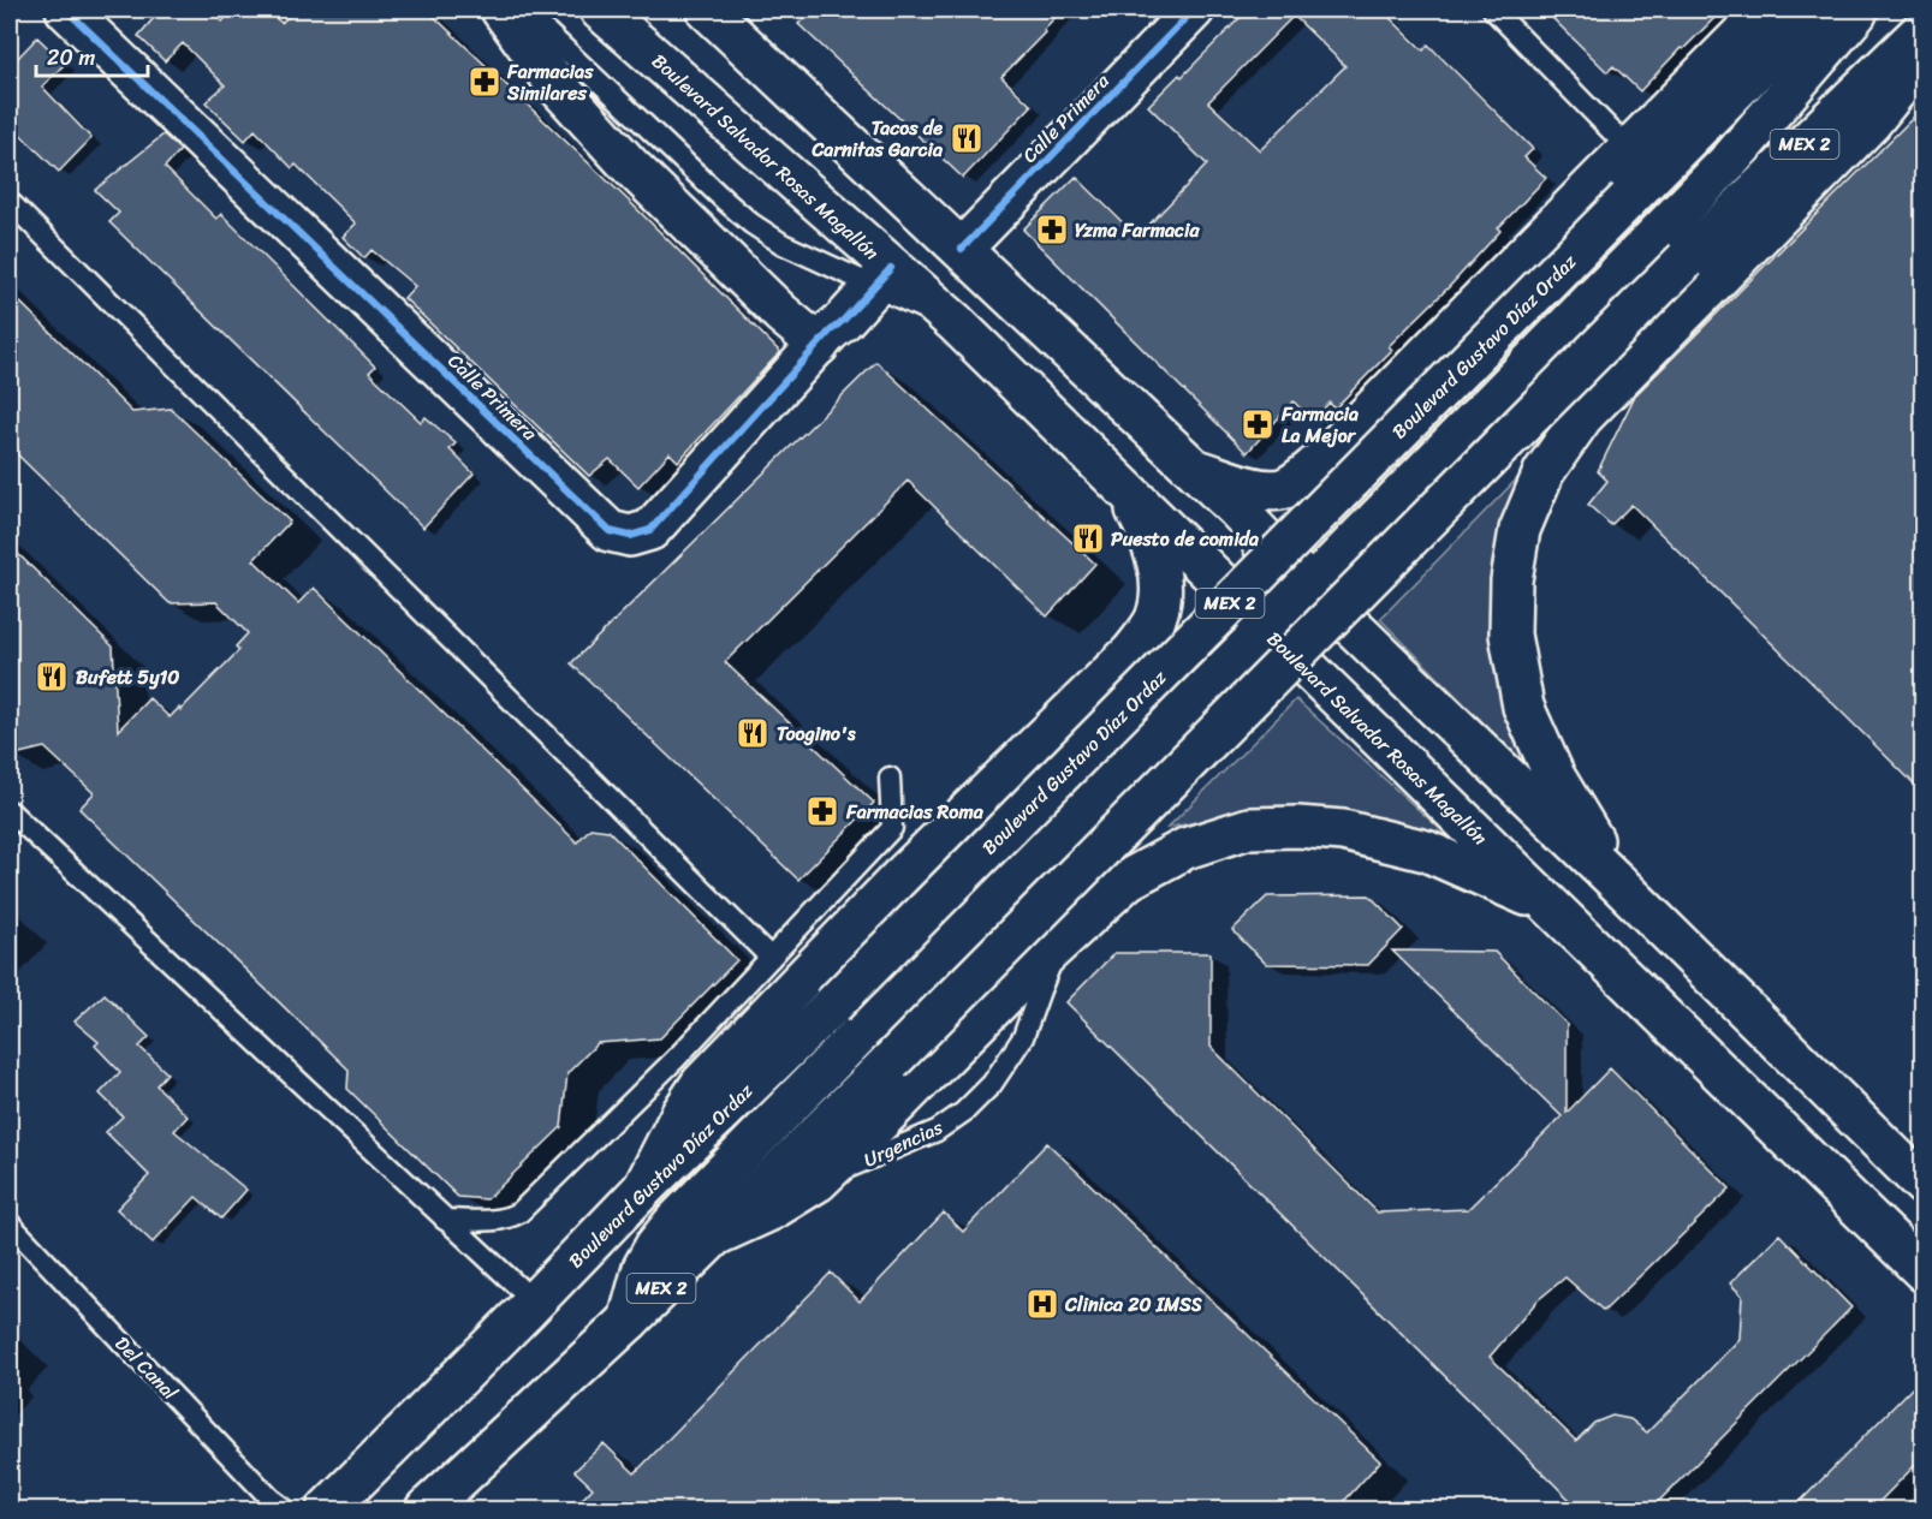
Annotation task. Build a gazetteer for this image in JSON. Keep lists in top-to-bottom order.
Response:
{
  "streets": {
    "main road": [
      "Calle Primera",
      "MEX 2",
      "Boulevard Salvador Rosas Magallón",
      "Boulevard Gustavo Díaz Ordaz"
    ],
    "lane": ["Urgencias", "Del Canal"]
  },
  "crossings": [
    ["Calle Primera", "Boulevard Salvador Rosas Magallón"]
  ],
  "places": {
    "pharmacy": [
      "Farmacias Similares",
      "Yzma Farmacia",
      "Farmacia La Mejor",
      "Farmacias Roma"
    ],
    "restaurant": [
      "Tacos de Carnitas Garcia",
      "Puesto de comida",
      "Bufett 5y10",
      "Toogino's"
    ],
    "hospital": ["Clinica 20 IMSS"]
  },
  "scale_bar": "20 m"
}
